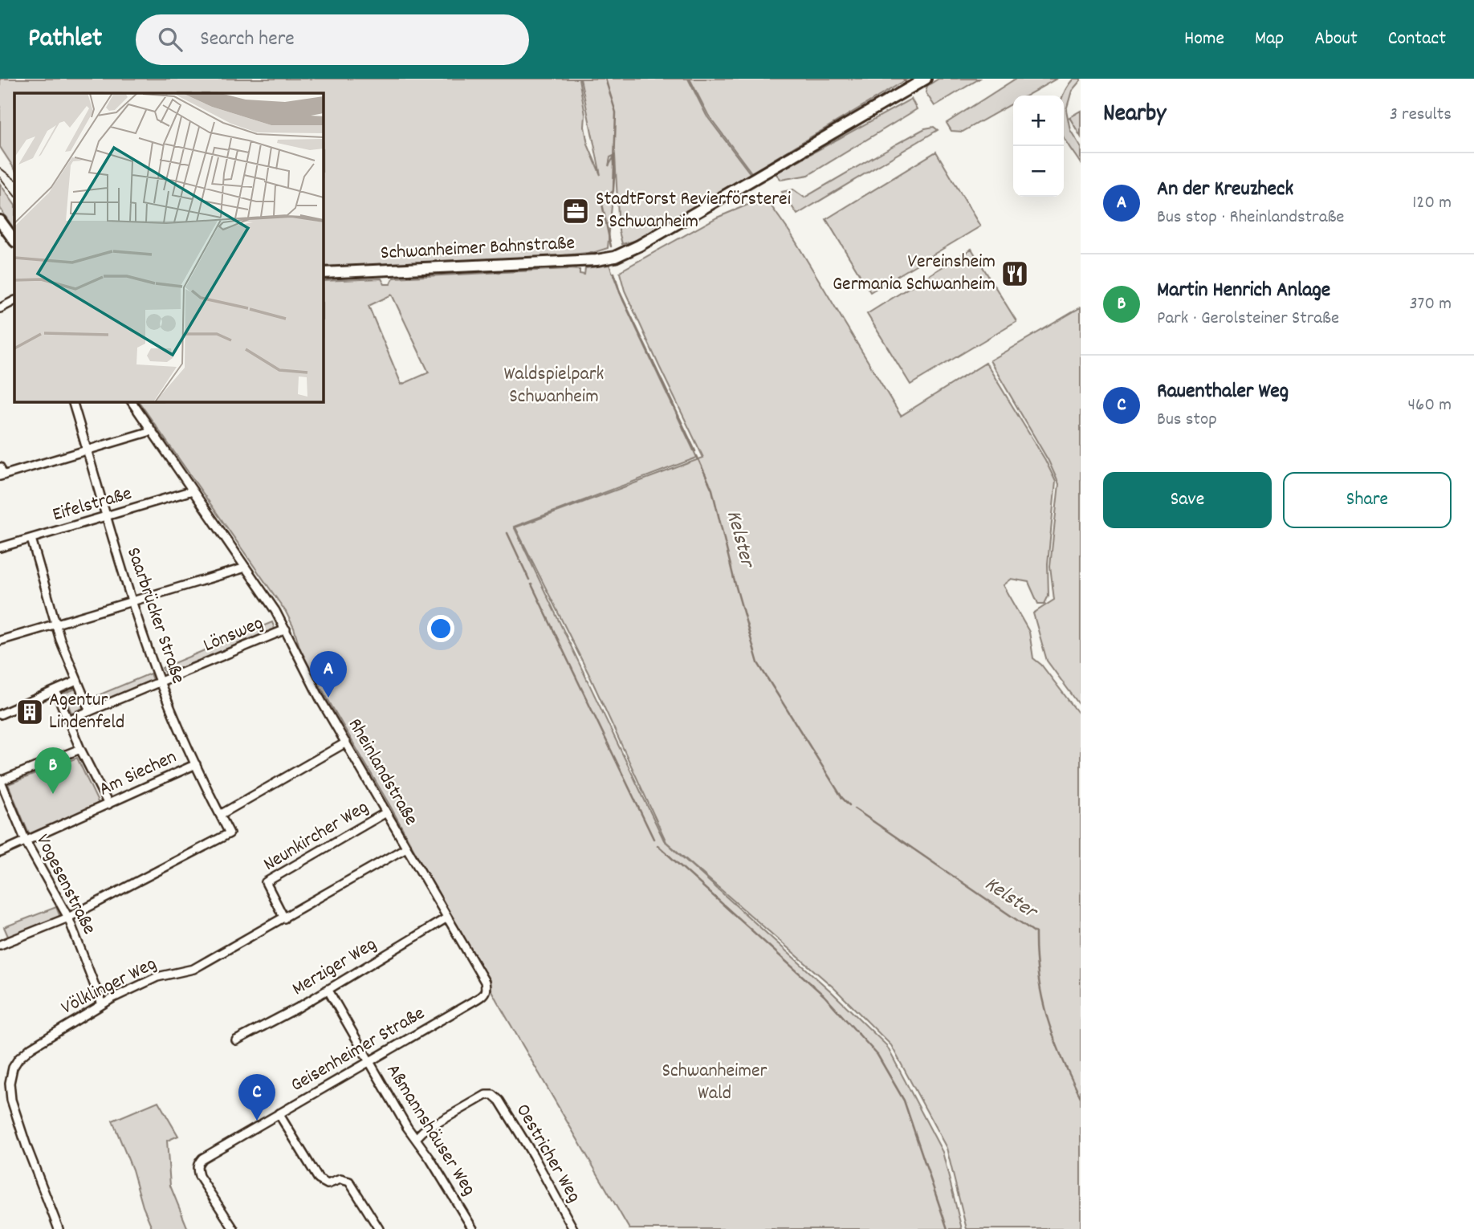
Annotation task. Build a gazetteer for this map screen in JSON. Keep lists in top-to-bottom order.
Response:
{
  "streets": {
    "street": [
      "Schwanheimer Bahnstraße",
      "Eifelstraße",
      "Saarbrücker Straße",
      "Lönsweg",
      "Rheinlandstraße",
      "Am Siechen",
      "Neunkircher Weg",
      "Vogesenstraße",
      "Merziger Weg",
      "Völklinger Weg",
      "Geisenheimer Straße",
      "Aßmannshäuser Weg",
      "Oestricher Weg"
    ]
  },
  "crossings": [
    ["Eifelstraße", "Saarbrücker Straße"],
    ["Eifelstraße", "Rheinlandstraße"],
    ["Saarbrücker Straße", "Lönsweg"],
    ["Saarbrücker Straße", "Am Siechen"],
    ["Saarbrücker Straße", "Vogesenstraße"],
    ["Lönsweg", "Rheinlandstraße"],
    ["Rheinlandstraße", "Neunkircher Weg"],
    ["Rheinlandstraße", "Merziger Weg"],
    ["Rheinlandstraße", "Völklinger Weg"],
    ["Rheinlandstraße", "Geisenheimer Straße"],
    ["Am Siechen", "Vogesenstraße"],
    ["Neunkircher Weg", "Völklinger Weg"],
    ["Vogesenstraße", "Völklinger Weg"],
    ["Merziger Weg", "Aßmannshäuser Weg"],
    ["Geisenheimer Straße", "Aßmannshäuser Weg"],
    ["Aßmannshäuser Weg", "Oestricher Weg"]
  ],
  "water": ["Kelster"],
  "parks": ["Waldspielpark Schwanheim", "Schwanheimer Wald"],
  "places": {
    "office": ["StadtForst Revierförsterei 5 Schwanheim"],
    "restaurant": ["Vereinsheim Germania Schwanheim"],
    "building": ["Agentur Lindenfeld"]
  },
  "page": {
    "header": "Pathlet",
    "search": "Search here",
    "nav": [
      "Home",
      "Map",
      "About",
      "Contact"
    ],
    "heading": ["Nearby", "3 results"],
    "map_buttons": ["+", "−"],
    "list": [
      {
        "mark": "A",
        "name": "An der Kreuzheck",
        "note": "Bus stop · Rheinlandstraße",
        "value": "120 m"
      },
      {
        "mark": "B",
        "name": "Martin Henrich Anlage",
        "note": "Park · Gerolsteiner Straße",
        "value": "370 m"
      },
      {
        "mark": "C",
        "name": "Rauenthaler Weg",
        "note": "Bus stop",
        "value": "460 m"
      }
    ],
    "buttons": ["Save", "Share"],
    "pins": ["A", "B", "C"]
  }
}
